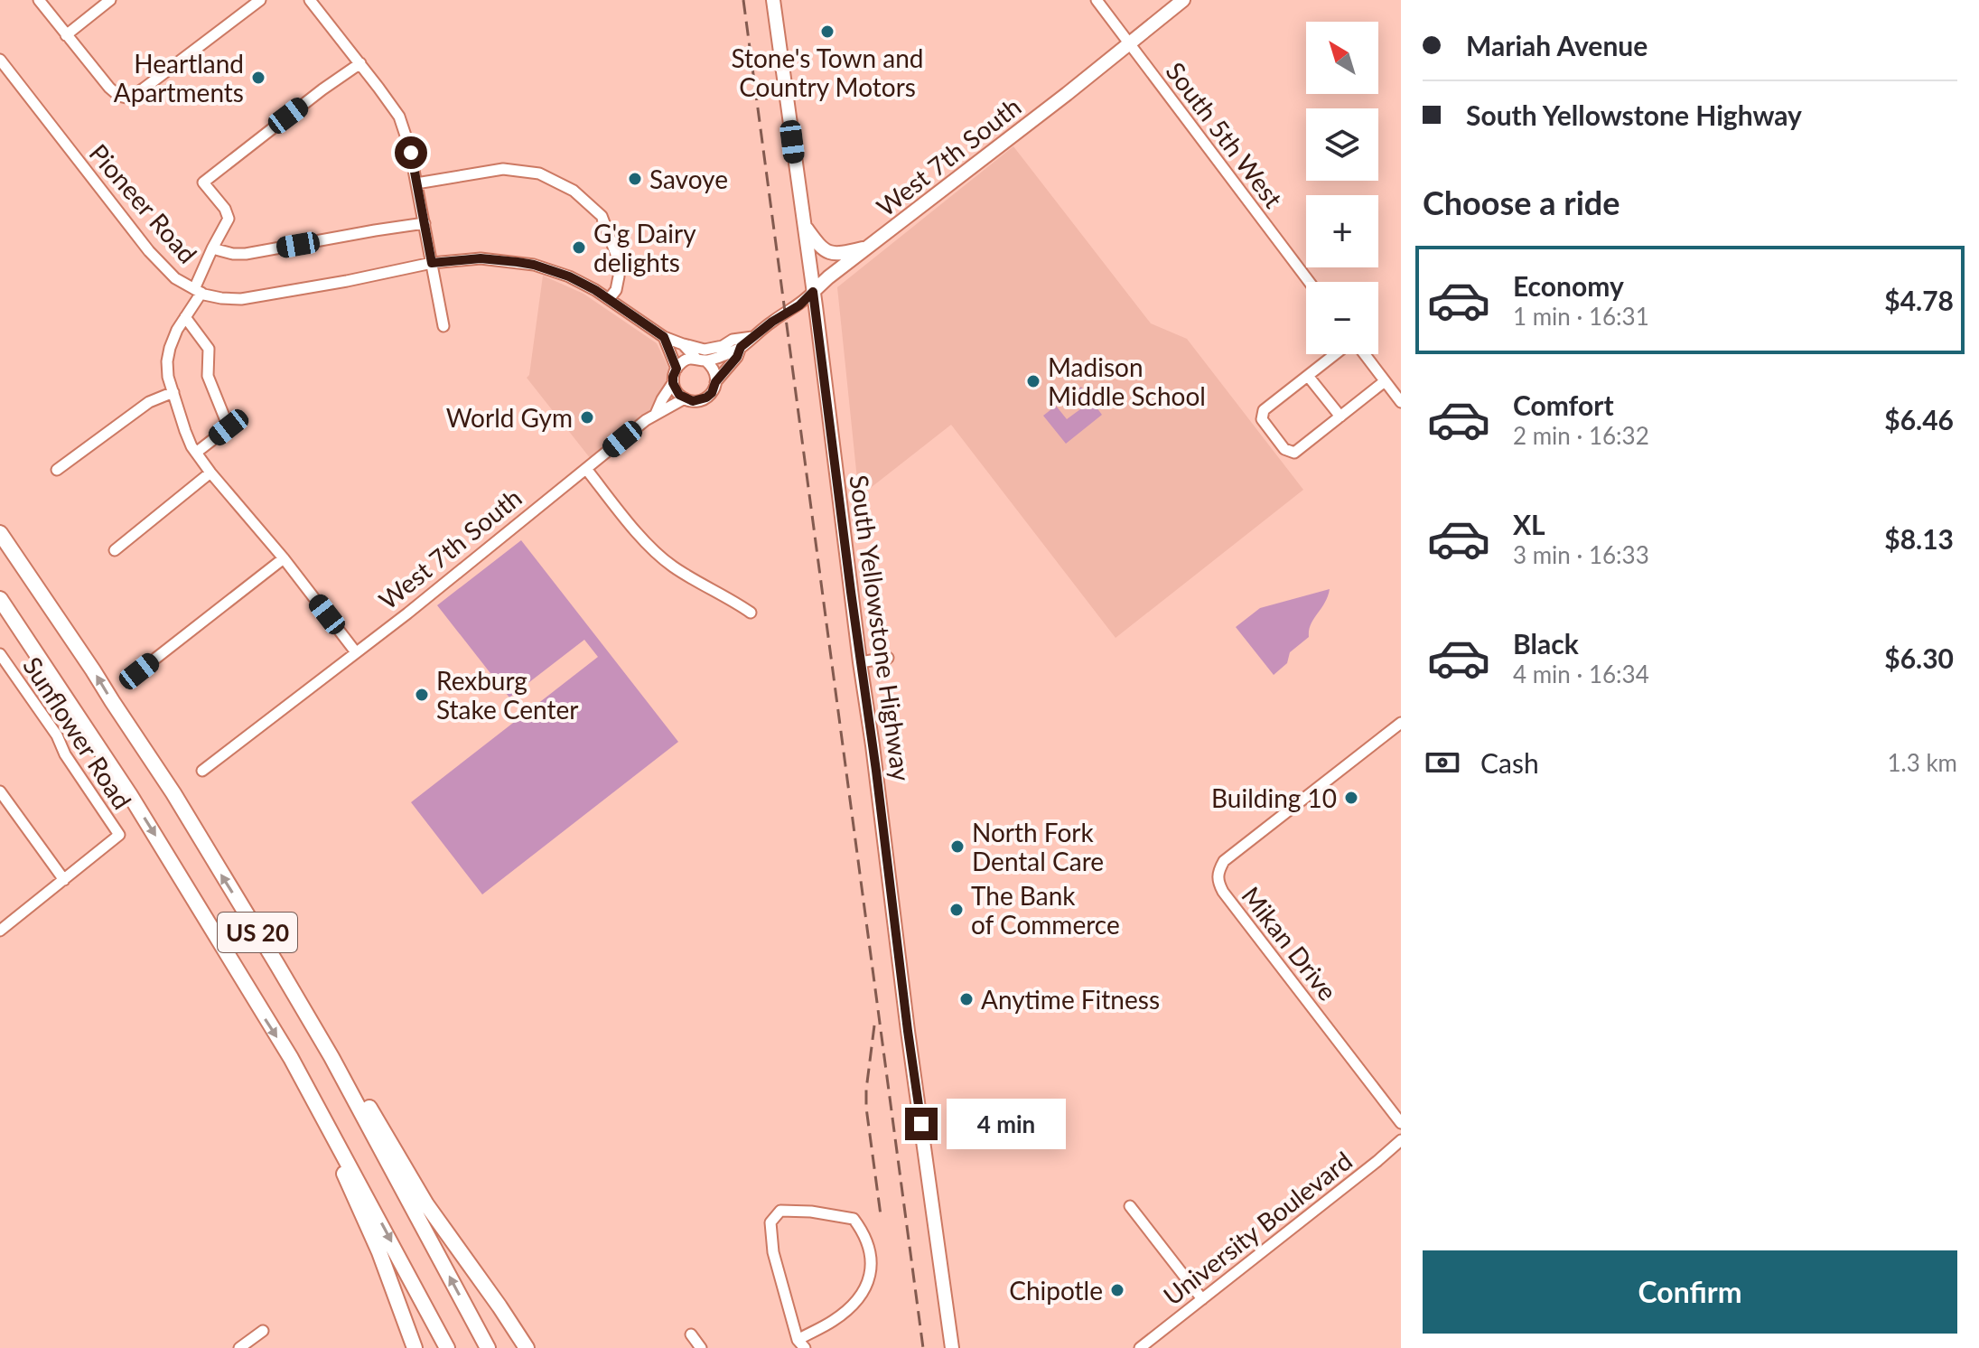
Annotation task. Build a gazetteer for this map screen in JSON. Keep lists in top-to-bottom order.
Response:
{
  "streets": {
    "highway": ["US 20"],
    "main road": ["West 7th South", "South Yellowstone Highway"],
    "street": [
      "South 5th West",
      "Pioneer Road",
      "Sunflower Road",
      "Mikan Drive",
      "University Boulevard"
    ]
  },
  "crossings": [
    ["South 5th West", "West 7th South"],
    ["West 7th South", "Pioneer Road"],
    ["West 7th South", "South Yellowstone Highway"]
  ],
  "places": [
    "Stone's Town and Country Motors",
    "Heartland Apartments",
    "Savoye",
    "G'g Dairy delights",
    "Madison Middle School",
    "World Gym",
    "Rexburg Stake Center",
    "Building 10",
    "North Fork Dental Care",
    "The Bank of Commerce",
    "Anytime Fitness",
    "Chipotle"
  ],
  "north": "top left",
  "page": {
    "banner": ["Mariah Avenue", "South Yellowstone Highway"],
    "map_buttons": ["+", "−"],
    "heading": "Choose a ride",
    "list": [
      {
        "name": "Economy",
        "note": "1 min · 16:31",
        "value": "$4.78"
      },
      {
        "name": "Comfort",
        "note": "2 min · 16:32",
        "value": "$6.46"
      },
      {
        "name": "XL",
        "note": "3 min · 16:33",
        "value": "$8.13"
      },
      {
        "name": "Black",
        "note": "4 min · 16:34",
        "value": "$6.30"
      }
    ],
    "pay": ["Cash", "1.3 km"],
    "bubble": "4 min",
    "buttons": "Confirm"
  }
}
